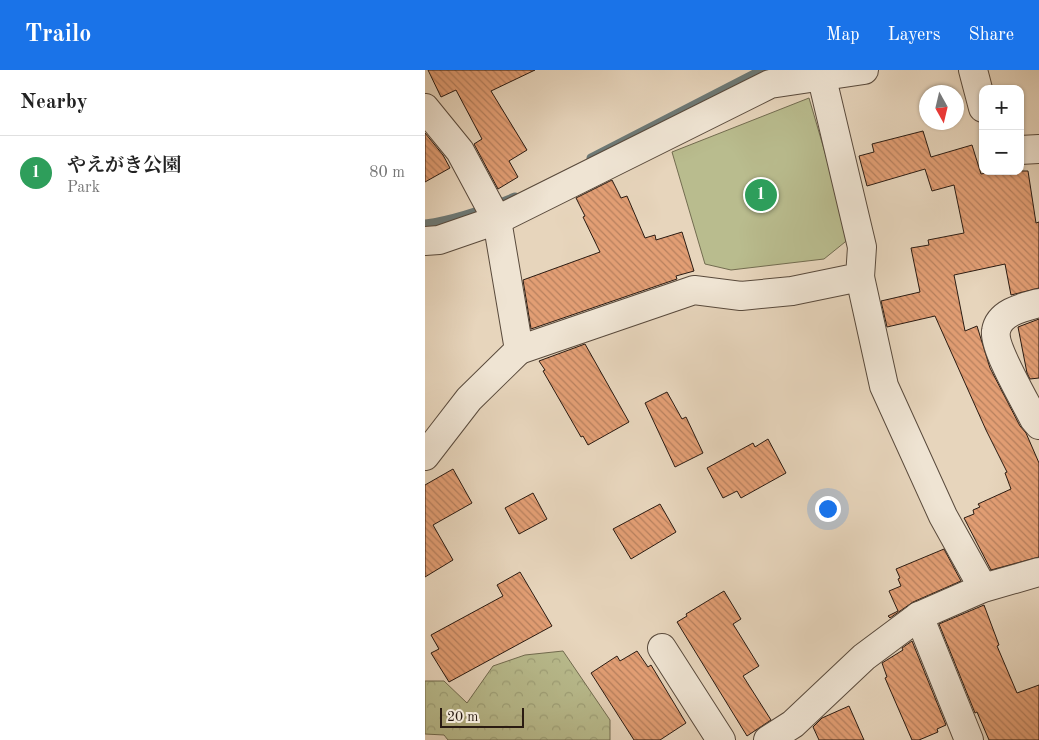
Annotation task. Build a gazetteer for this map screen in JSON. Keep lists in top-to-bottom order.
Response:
{
  "scale_bar": "20 m",
  "north": "bottom",
  "page": {
    "header": "Trailo",
    "nav": ["Map", "Layers", "Share"],
    "heading": "Nearby",
    "map_buttons": ["+", "−"],
    "list": [
      {
        "mark": "1",
        "name": "やえがき公園",
        "note": "Park",
        "value": "80 m"
      }
    ],
    "pins": "1",
    "scale": "20 m"
  }
}
